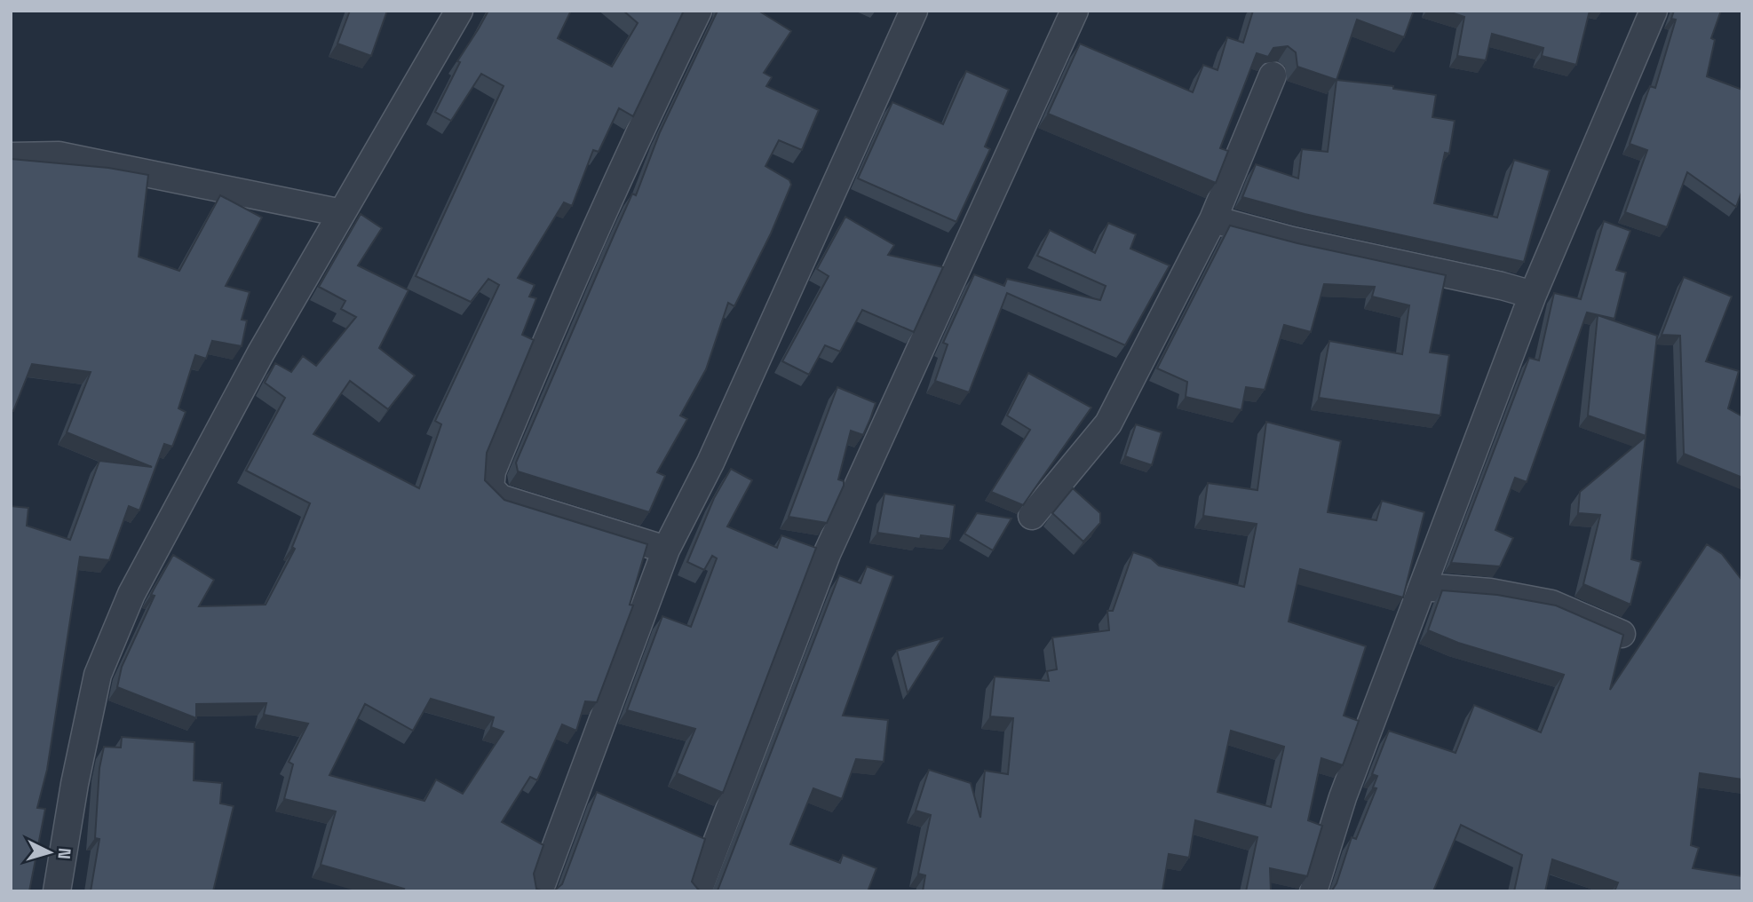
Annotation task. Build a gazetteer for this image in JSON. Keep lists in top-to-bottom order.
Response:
{
  "north": "right"
}
